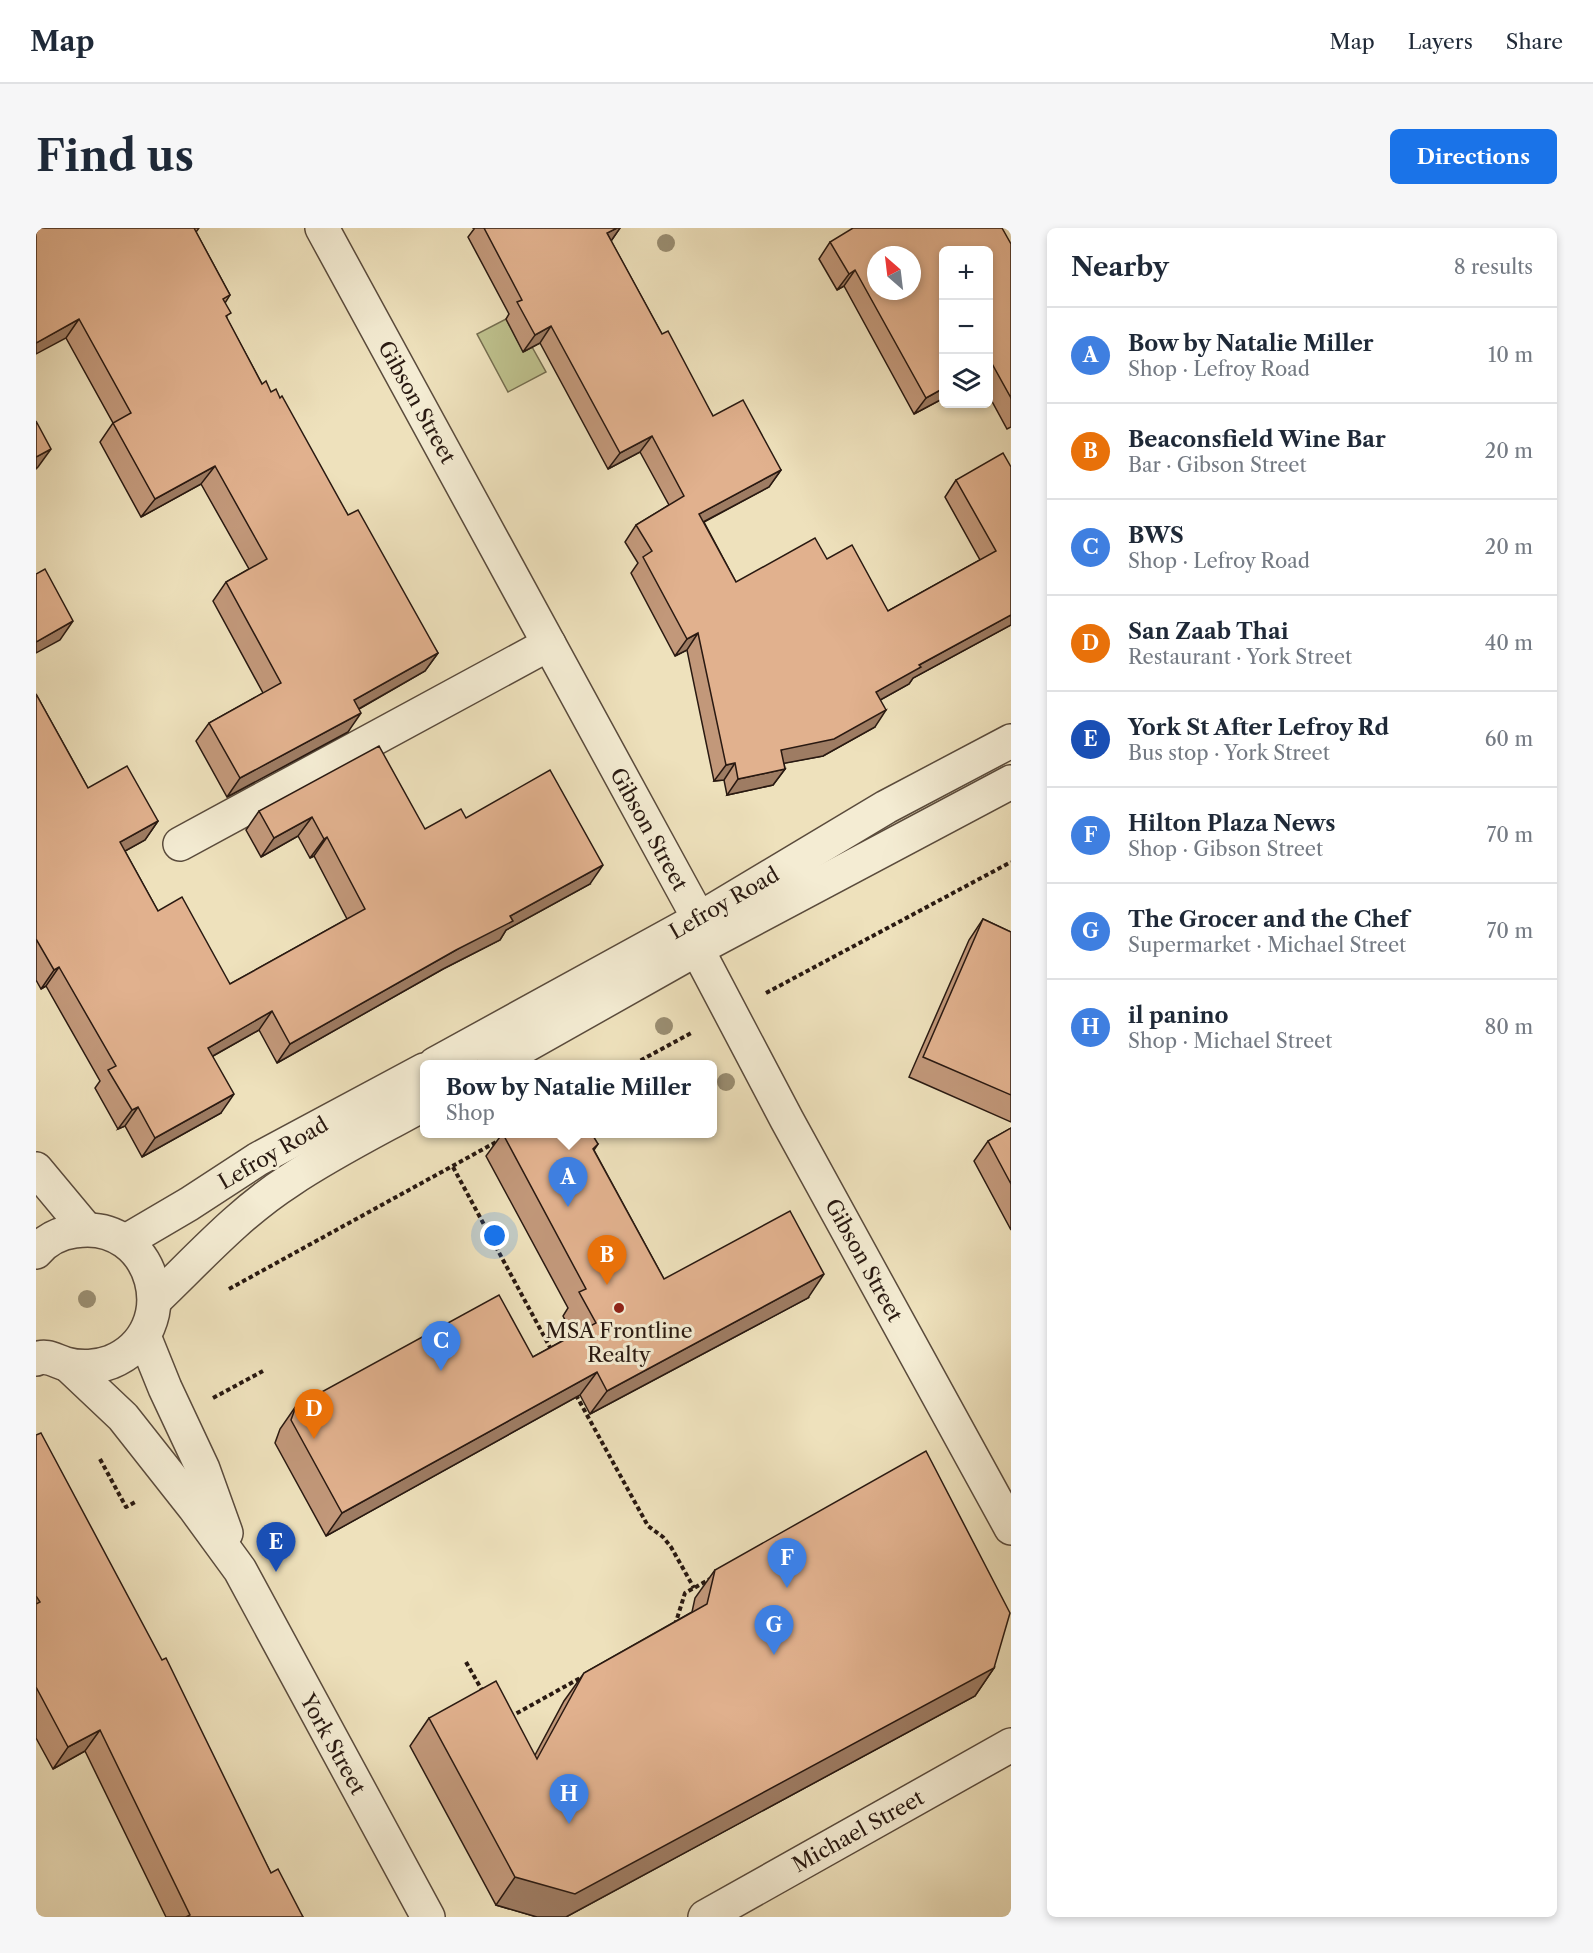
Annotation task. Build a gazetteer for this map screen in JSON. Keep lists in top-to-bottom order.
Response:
{
  "streets": {
    "street": [
      "Gibson Street",
      "Lefroy Road",
      "York Street",
      "Michael Street"
    ]
  },
  "crossings": [
    ["Gibson Street", "Lefroy Road"]
  ],
  "places": ["MSA Frontline Realty"],
  "north": "top left",
  "page": {
    "header": "Map",
    "nav": ["Map", "Layers", "Share"],
    "buttons": "Directions",
    "title": "Find us",
    "heading": ["Nearby", "8 results"],
    "map_buttons": ["+", "−"],
    "list": [
      {
        "mark": "A",
        "name": "Bow by Natalie Miller",
        "note": "Shop · Lefroy Road",
        "value": "10 m"
      },
      {
        "mark": "B",
        "name": "Beaconsfield Wine Bar",
        "note": "Bar · Gibson Street",
        "value": "20 m"
      },
      {
        "mark": "C",
        "name": "BWS",
        "note": "Shop · Lefroy Road",
        "value": "20 m"
      },
      {
        "mark": "D",
        "name": "San Zaab Thai",
        "note": "Restaurant · York Street",
        "value": "40 m"
      },
      {
        "mark": "E",
        "name": "York St After Lefroy Rd",
        "note": "Bus stop · York Street",
        "value": "60 m"
      },
      {
        "mark": "F",
        "name": "Hilton Plaza News",
        "note": "Shop · Gibson Street",
        "value": "70 m"
      },
      {
        "mark": "G",
        "name": "The Grocer and the Chef",
        "note": "Supermarket · Michael Street",
        "value": "70 m"
      },
      {
        "mark": "H",
        "name": "il panino",
        "note": "Shop · Michael Street",
        "value": "80 m"
      }
    ],
    "popup": ["Bow by Natalie Miller", "Shop"],
    "pins": [
      "A",
      "B",
      "C",
      "D",
      "E",
      "F",
      "G",
      "H"
    ]
  }
}
